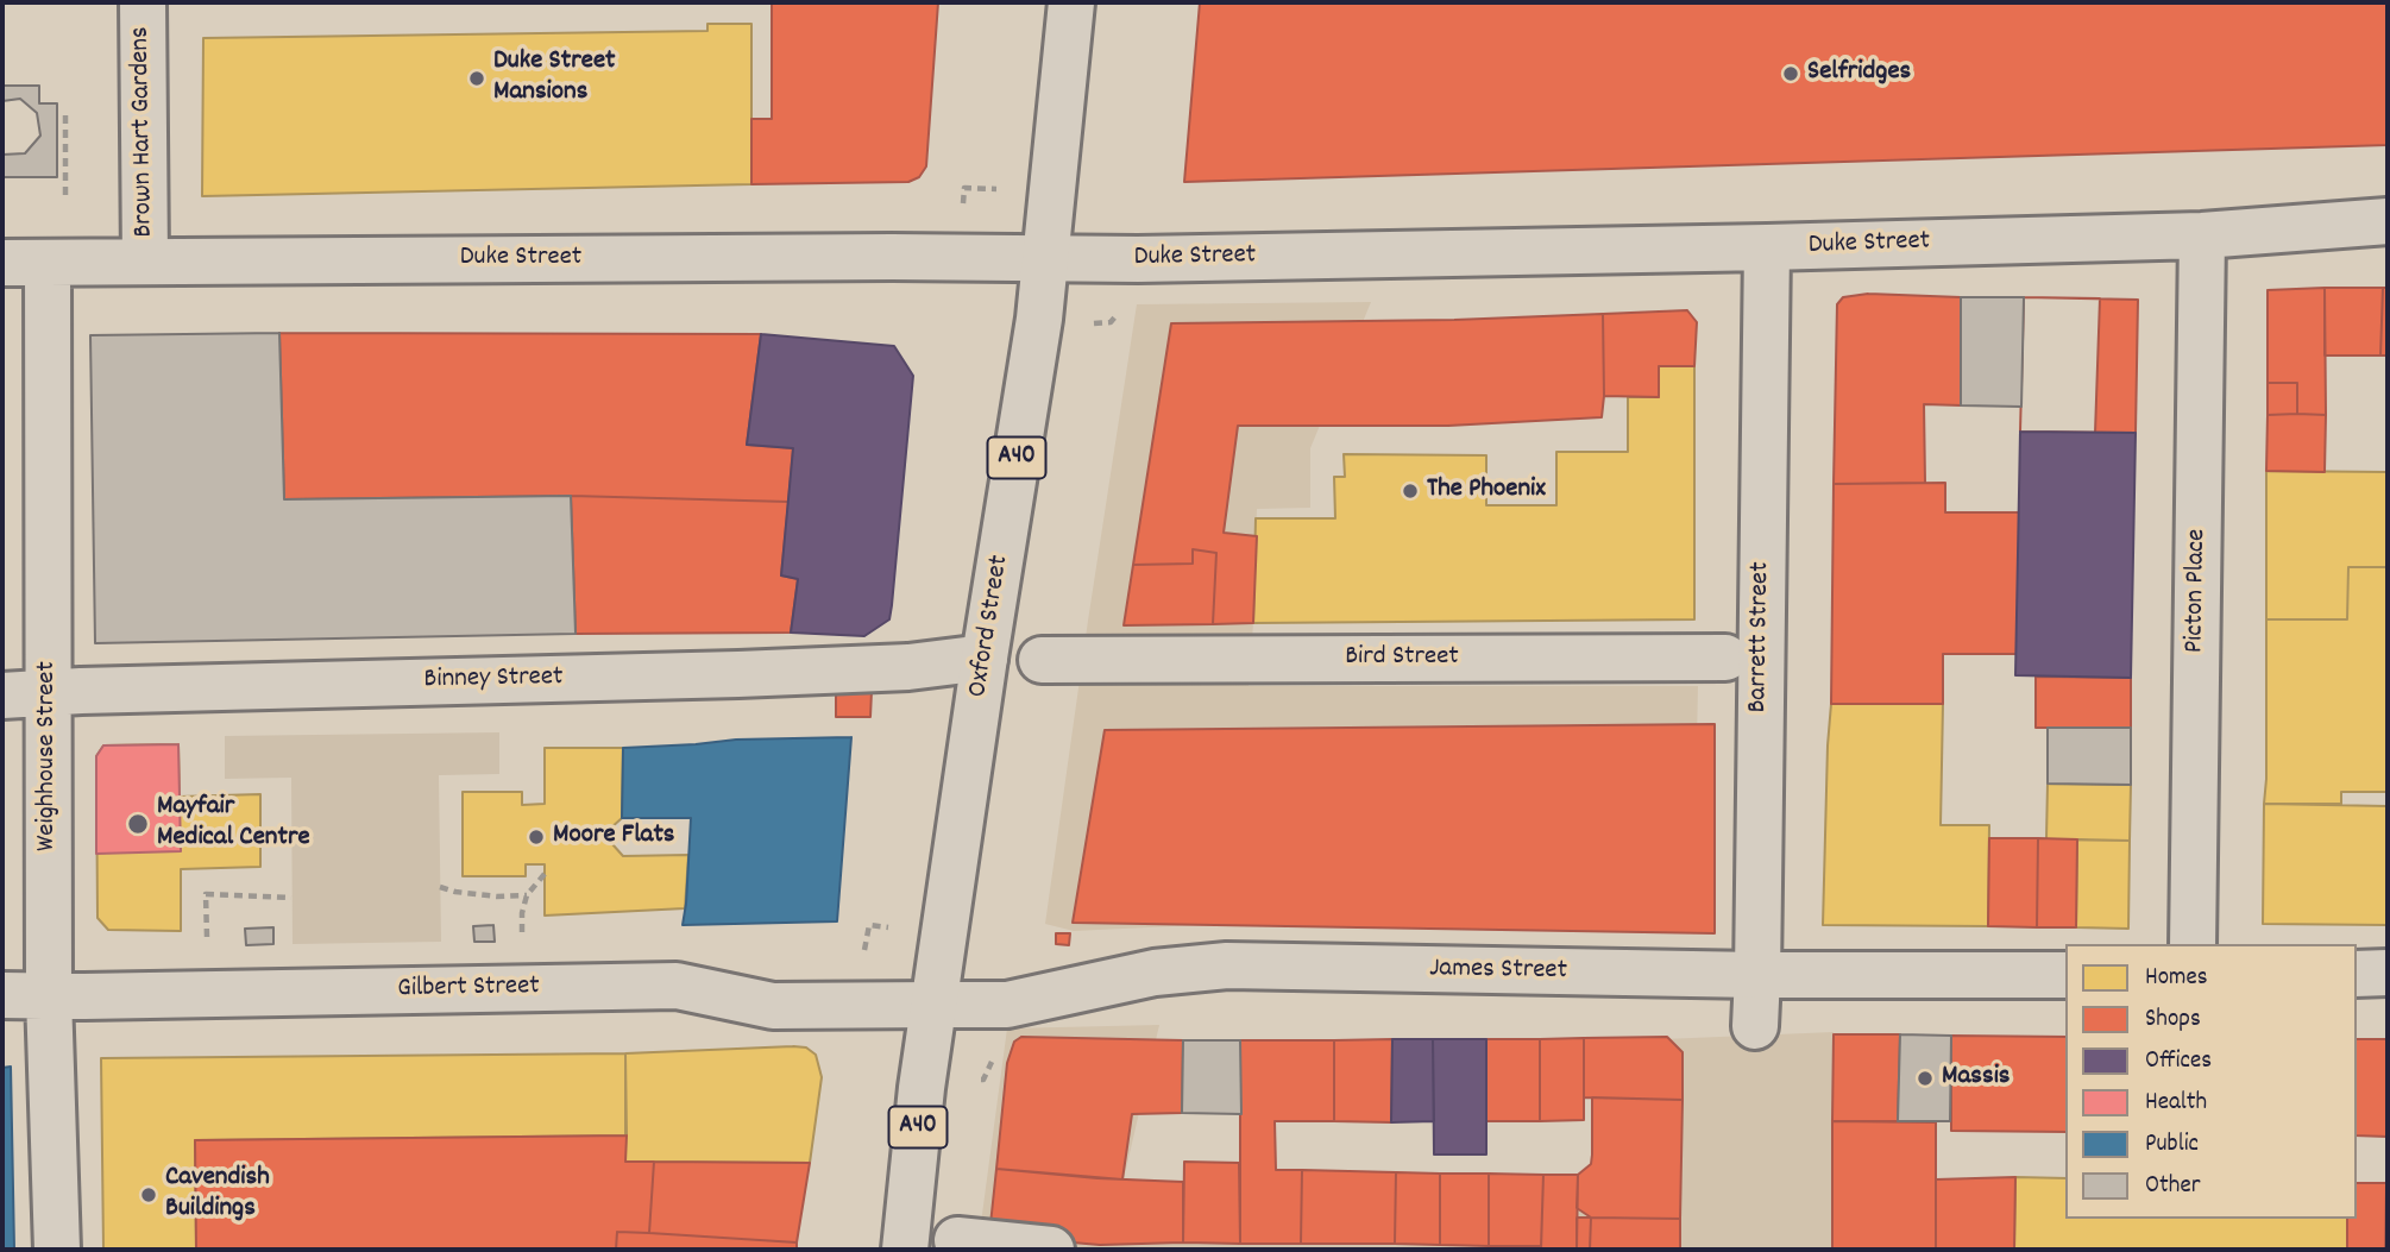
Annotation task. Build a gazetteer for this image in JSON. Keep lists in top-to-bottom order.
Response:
{
  "streets": {
    "street": [
      "Brown Hart Gardens",
      "Duke Street",
      "A40",
      "Picton Place",
      "Oxford Street",
      "Barrett Street",
      "Bird Street",
      "Binney Street",
      "Weighhouse Street",
      "James Street",
      "Gilbert Street"
    ]
  },
  "crossings": [
    ["Brown Hart Gardens", "Duke Street"],
    ["Duke Street", "Picton Place"],
    ["Duke Street", "Oxford Street"],
    ["Duke Street", "Barrett Street"],
    ["Duke Street", "Weighhouse Street"],
    ["Oxford Street", "Binney Street"],
    ["Oxford Street", "James Street"],
    ["Oxford Street", "Gilbert Street"],
    ["Barrett Street", "Bird Street"],
    ["Barrett Street", "James Street"],
    ["Binney Street", "Weighhouse Street"],
    ["Weighhouse Street", "Gilbert Street"],
    ["James Street", "Gilbert Street"]
  ],
  "places": [
    "Selfridges",
    "Duke Street Mansions",
    "The Phoenix",
    "Mayfair Medical Centre",
    "Moore Flats",
    "Massis",
    "Cavendish Buildings"
  ],
  "legend": [
    "Homes",
    "Shops",
    "Offices",
    "Health",
    "Public",
    "Other"
  ]
}
